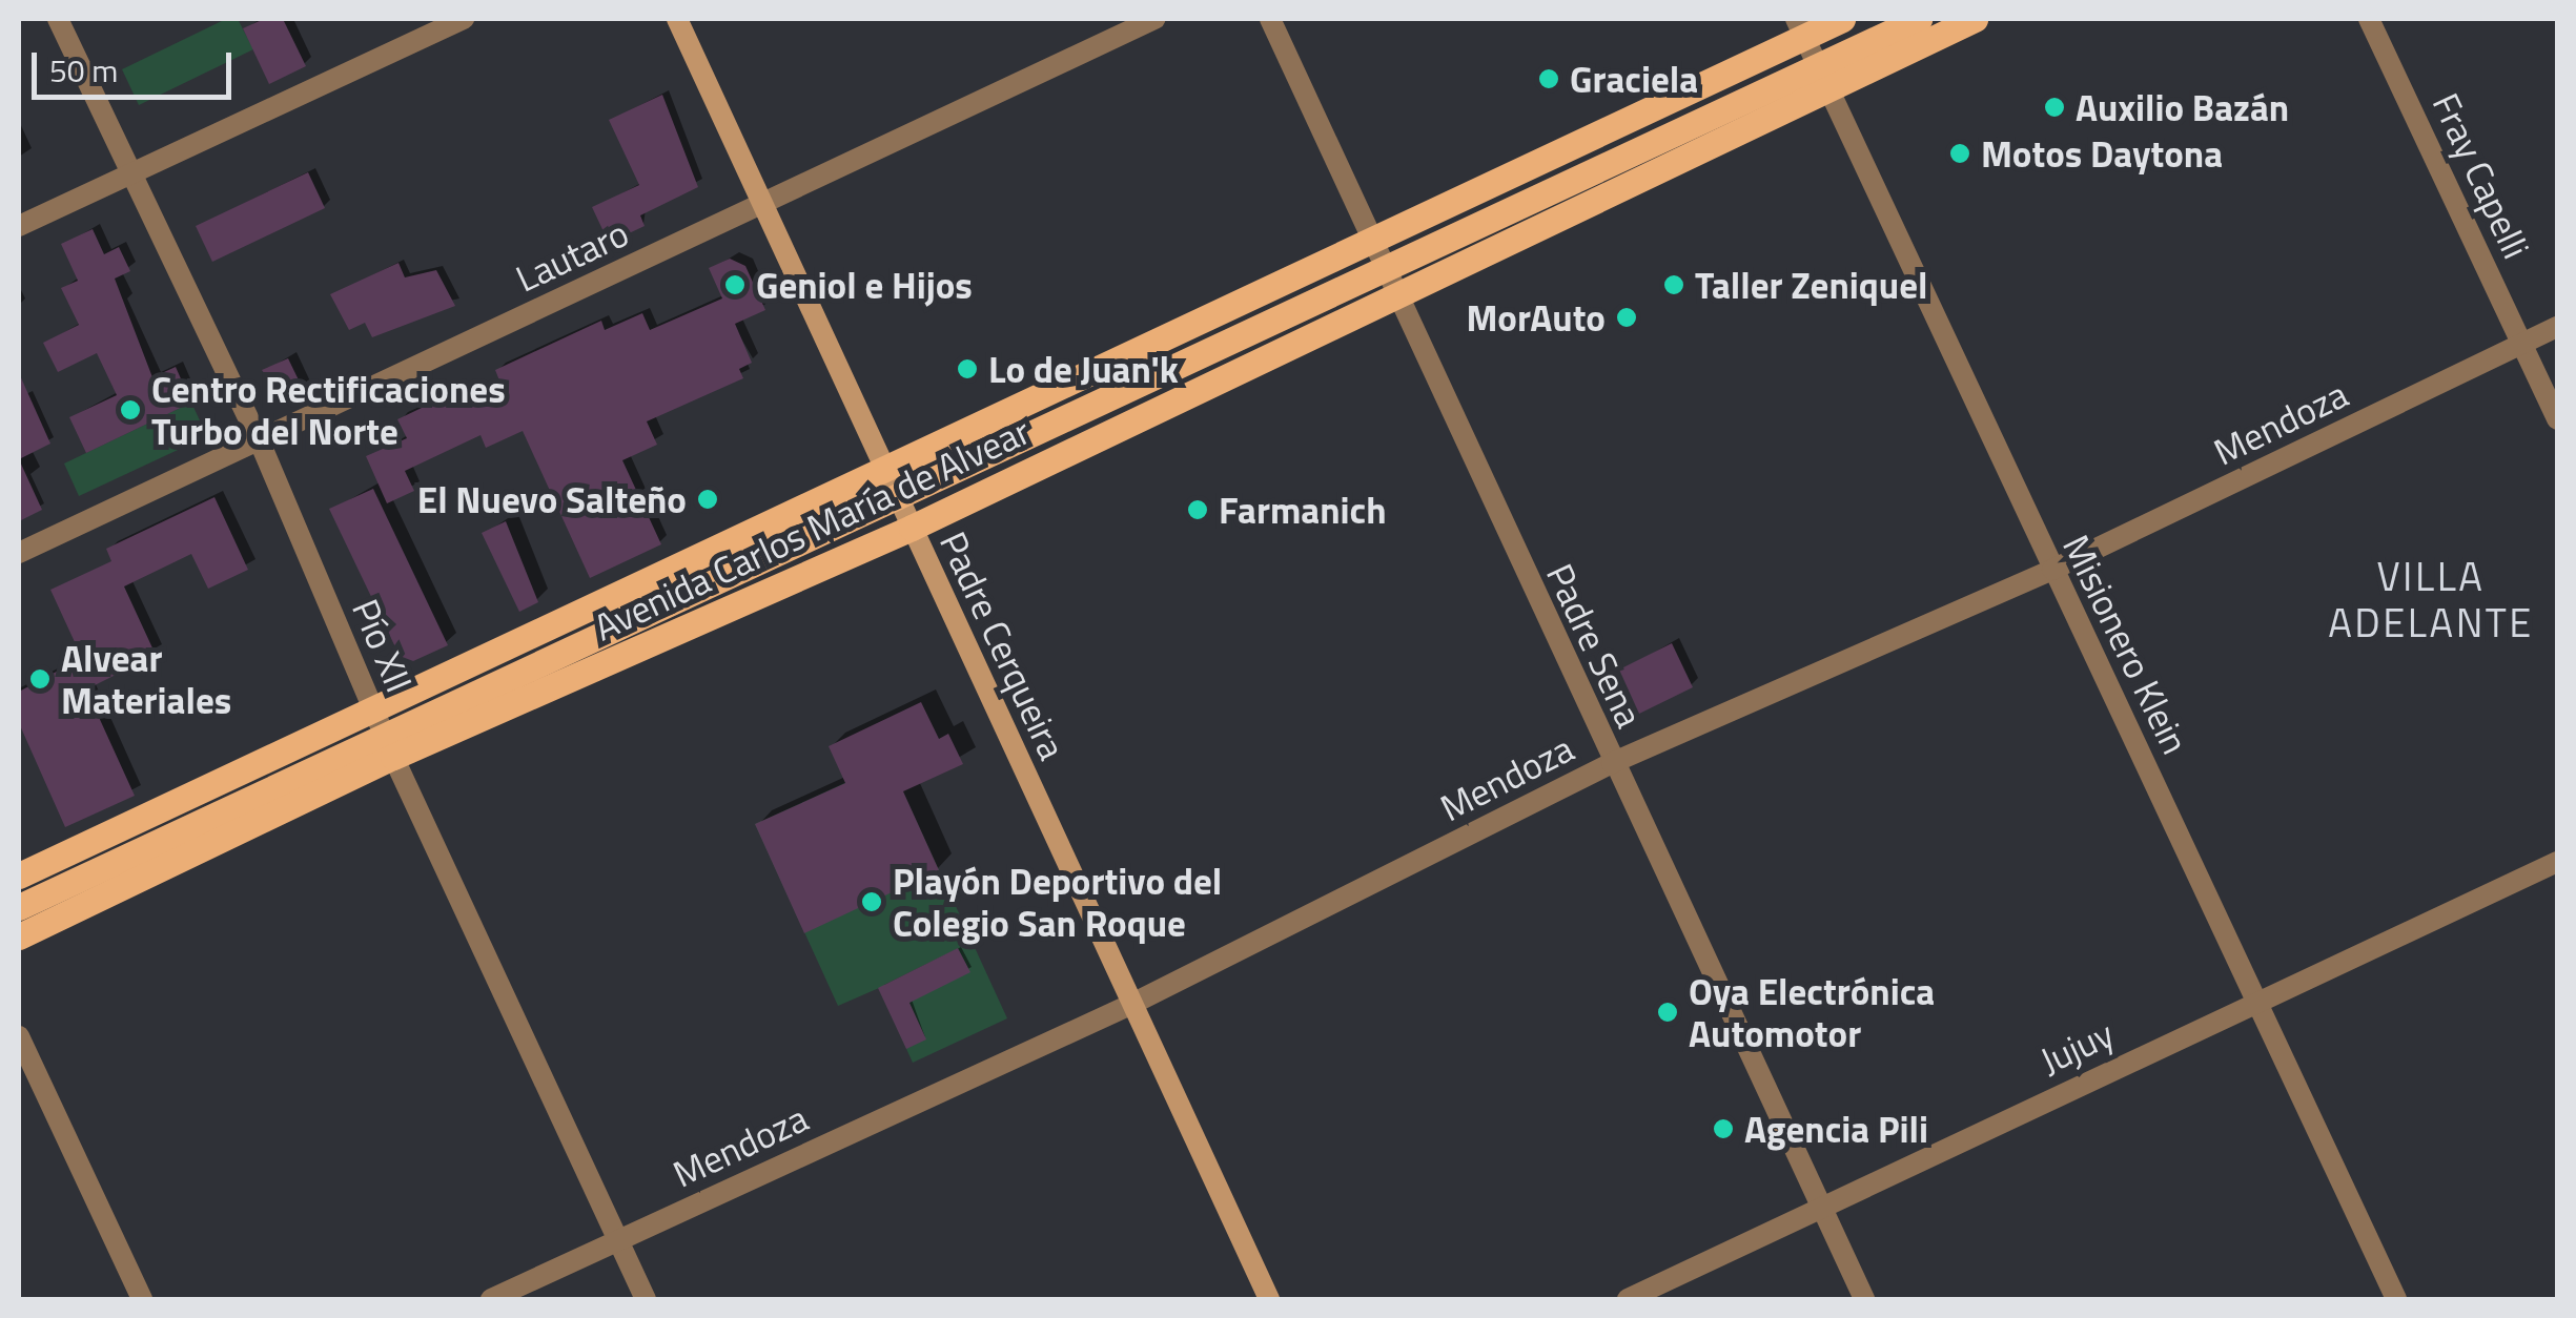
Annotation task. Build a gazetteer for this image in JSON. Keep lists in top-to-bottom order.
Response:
{
  "streets": {
    "main road": ["Avenida Carlos María de Alvear"],
    "street": [
      "Fray Capelli",
      "Lautaro",
      "Mendoza",
      "Misionero Klein",
      "Pío XII",
      "Padre Cerqueira",
      "Padre Sena",
      "Jujuy"
    ]
  },
  "crossings": [
    ["Fray Capelli", "Mendoza"],
    ["Lautaro", "Pío XII"],
    ["Lautaro", "Padre Cerqueira"],
    ["Mendoza", "Misionero Klein"],
    ["Mendoza", "Pío XII"],
    ["Mendoza", "Padre Cerqueira"],
    ["Mendoza", "Padre Sena"],
    ["Avenida Carlos María de Alvear", "Misionero Klein"],
    ["Avenida Carlos María de Alvear", "Pío XII"],
    ["Avenida Carlos María de Alvear", "Padre Cerqueira"],
    ["Avenida Carlos María de Alvear", "Padre Sena"],
    ["Misionero Klein", "Jujuy"],
    ["Padre Sena", "Jujuy"]
  ],
  "districts": ["VILLA ADELANTE"],
  "places": [
    "Graciela",
    "Auxilio Bazán",
    "Motos Daytona",
    "Geniol e Hijos",
    "Taller Zeniquel",
    "MorAuto",
    "Lo de Juan'k",
    "Centro Rectificaciones Turbo del Norte",
    "El Nuevo Salteño",
    "Farmanich",
    "Alvear Materiales",
    "Playón Deportivo del Colegio San Roque",
    "Oya Electrónica Automotor",
    "Agencia Pili"
  ],
  "scale_bar": "50 m"
}
